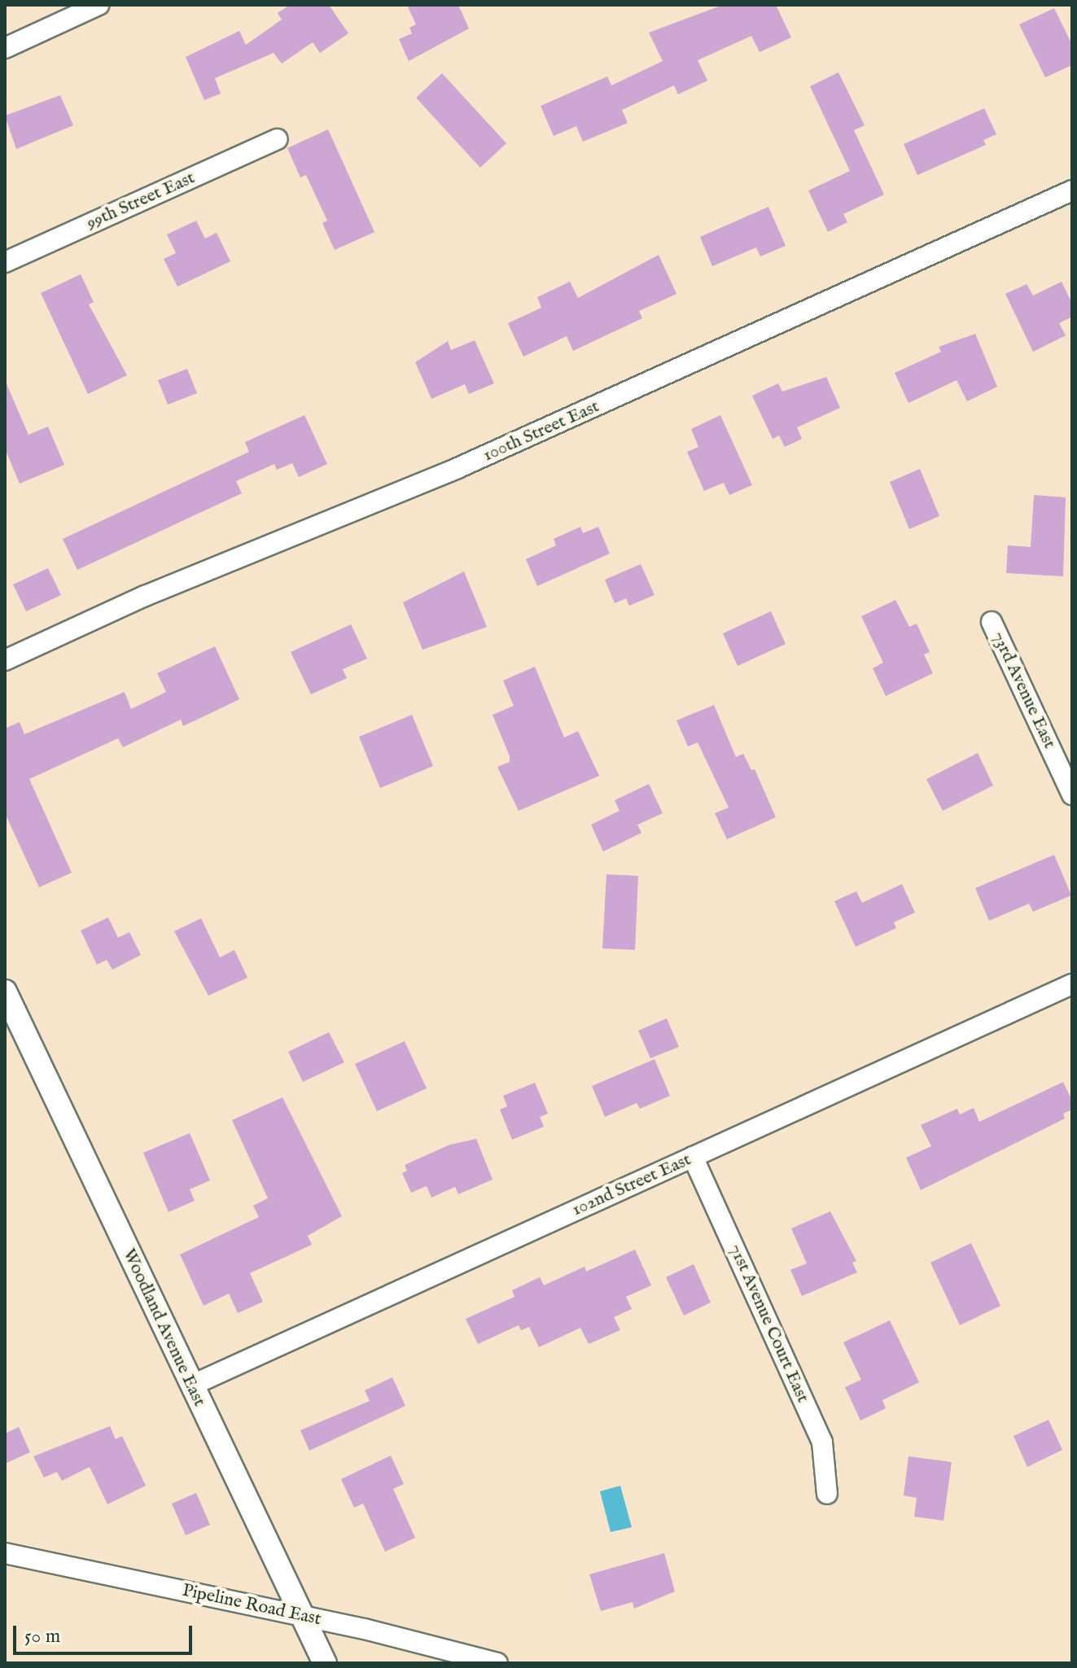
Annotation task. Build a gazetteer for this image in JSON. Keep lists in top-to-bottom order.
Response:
{
  "streets": {
    "street": [
      "99th Street East",
      "100th Street East",
      "73rd Avenue East",
      "102nd Street East",
      "71st Avenue Court East",
      "Woodland Avenue East",
      "Pipeline Road East"
    ]
  },
  "crossings": [
    ["102nd Street East", "71st Avenue Court East"],
    ["102nd Street East", "Woodland Avenue East"],
    ["Woodland Avenue East", "Pipeline Road East"]
  ],
  "scale_bar": "50 m"
}
